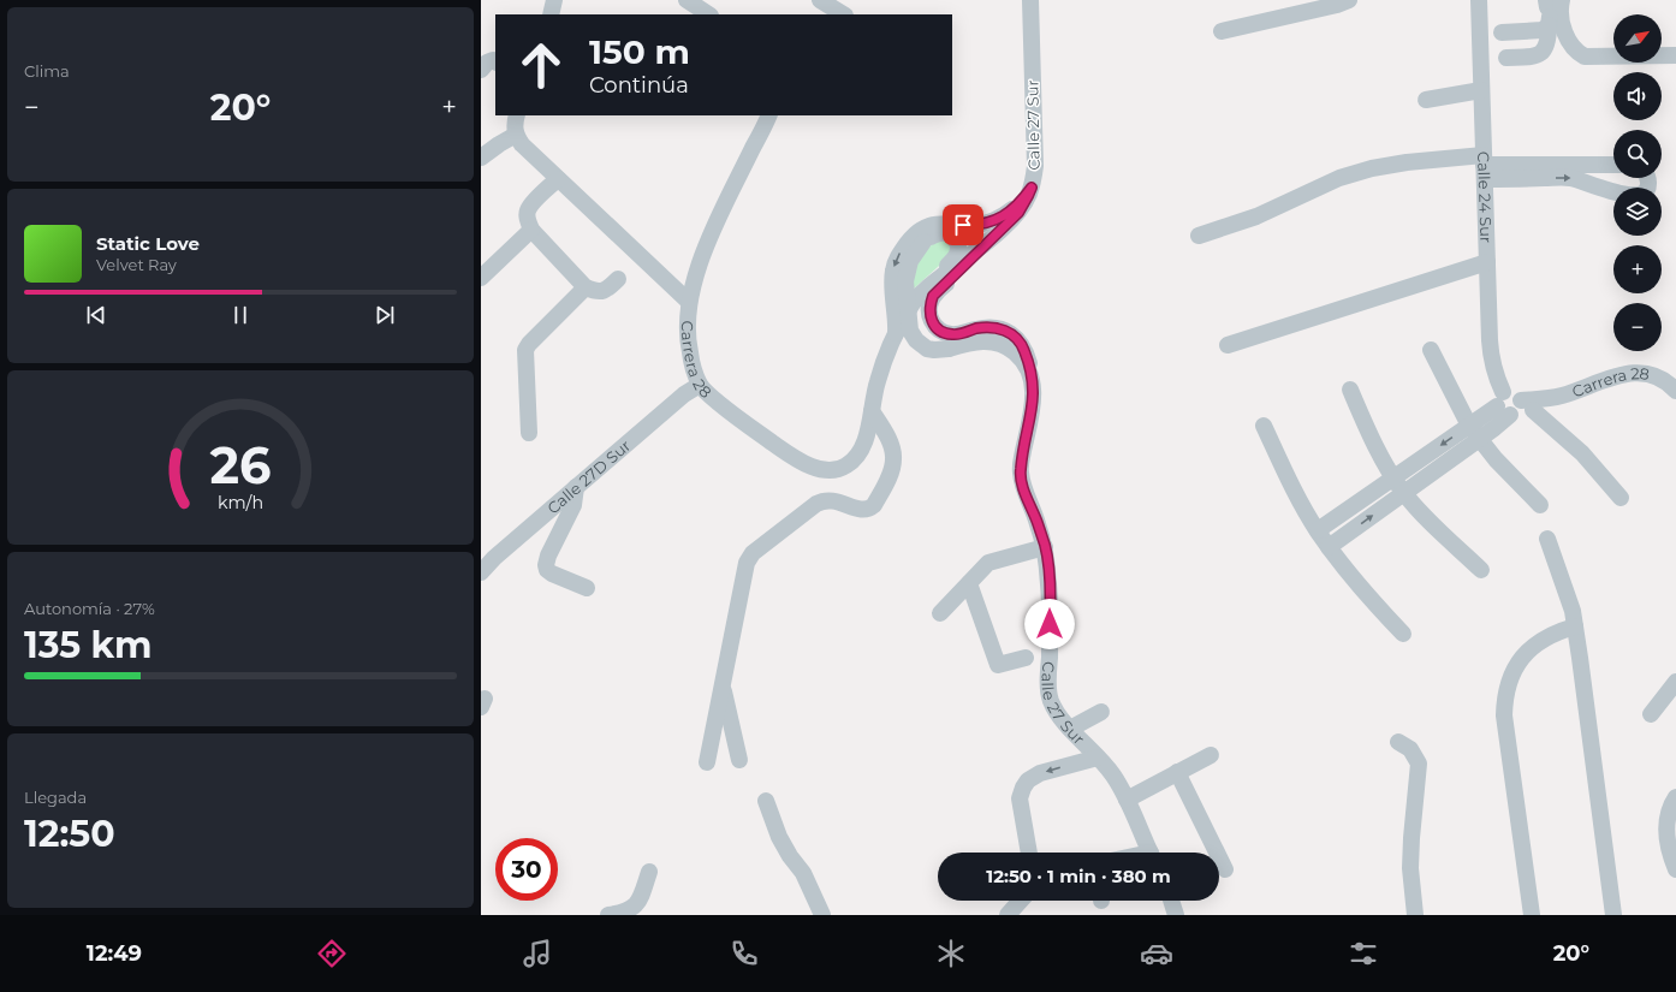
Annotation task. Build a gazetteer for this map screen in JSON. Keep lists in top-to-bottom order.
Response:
{
  "streets": {
    "street": [
      "Calle 27 Sur",
      "Calle 24 Sur",
      "Carrera 28",
      "Calle 27D Sur"
    ]
  },
  "crossings": [
    ["Calle 27 Sur", "Carrera 28"],
    ["Calle 24 Sur", "Carrera 28"],
    ["Carrera 28", "Calle 27D Sur"]
  ],
  "north": "top right",
  "page": {
    "tile": [
      "Clima",
      ["Autonomía · 27%", "135 km"],
      ["Llegada", "12:50"]
    ],
    "map_buttons": ["+", "−"],
    "turn": ["150 m", "Continúa"],
    "heat": ["−", "20°", "+"],
    "song": ["Static Love", "Velvet Ray"],
    "limit": "30",
    "trip": "12:50 · 1 min · 380 m",
    "tabs": ["12:49", "20°"],
    "gauge": ["26", "km/h"]
  }
}
